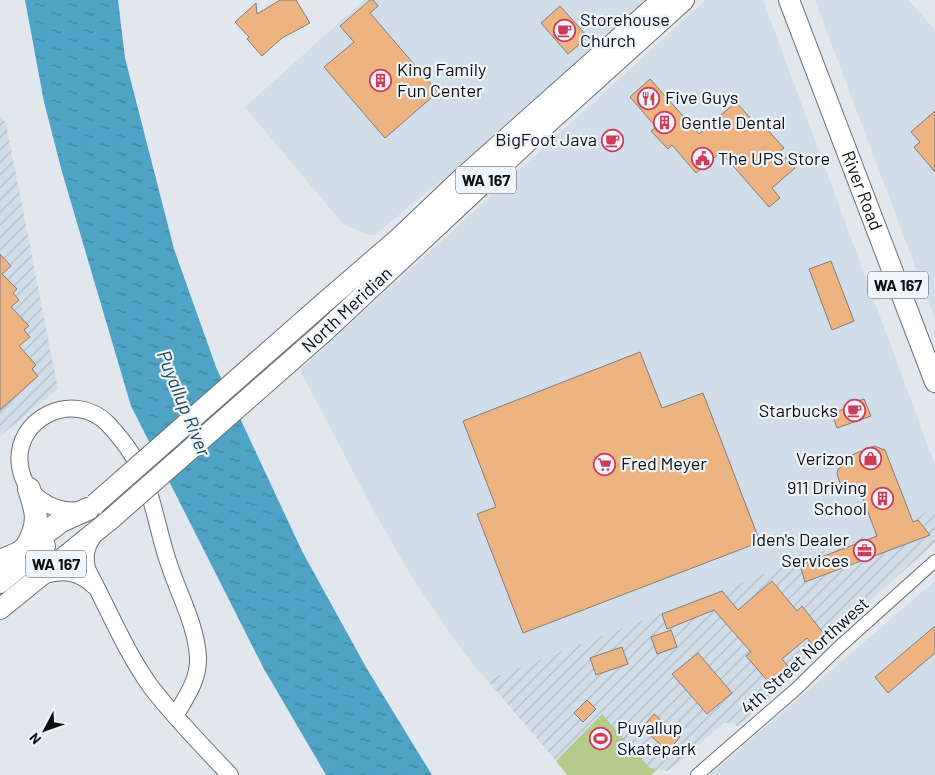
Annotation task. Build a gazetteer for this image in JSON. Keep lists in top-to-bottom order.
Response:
{
  "streets": {
    "highway": ["WA 167"],
    "main road": ["River Road", "North Meridian"],
    "street": ["4th Street Northwest"]
  },
  "crossings": [
    ["WA 167", "River Road"],
    ["WA 167", "North Meridian"]
  ],
  "water": ["Puyallup River"],
  "places": {
    "cafe": ["Storehouse Church", "BigFoot Java", "Starbucks"],
    "building": ["King Family Fun Center", "Gentle Dental", "911 Driving School"],
    "restaurant": ["Five Guys"],
    "public building": ["The UPS Store"],
    "shop": ["Verizon"],
    "supermarket": ["Fred Meyer"],
    "office": ["Iden's Dealer Services"],
    "sports": ["Puyallup Skatepark"]
  },
  "north": "bottom left"
}
